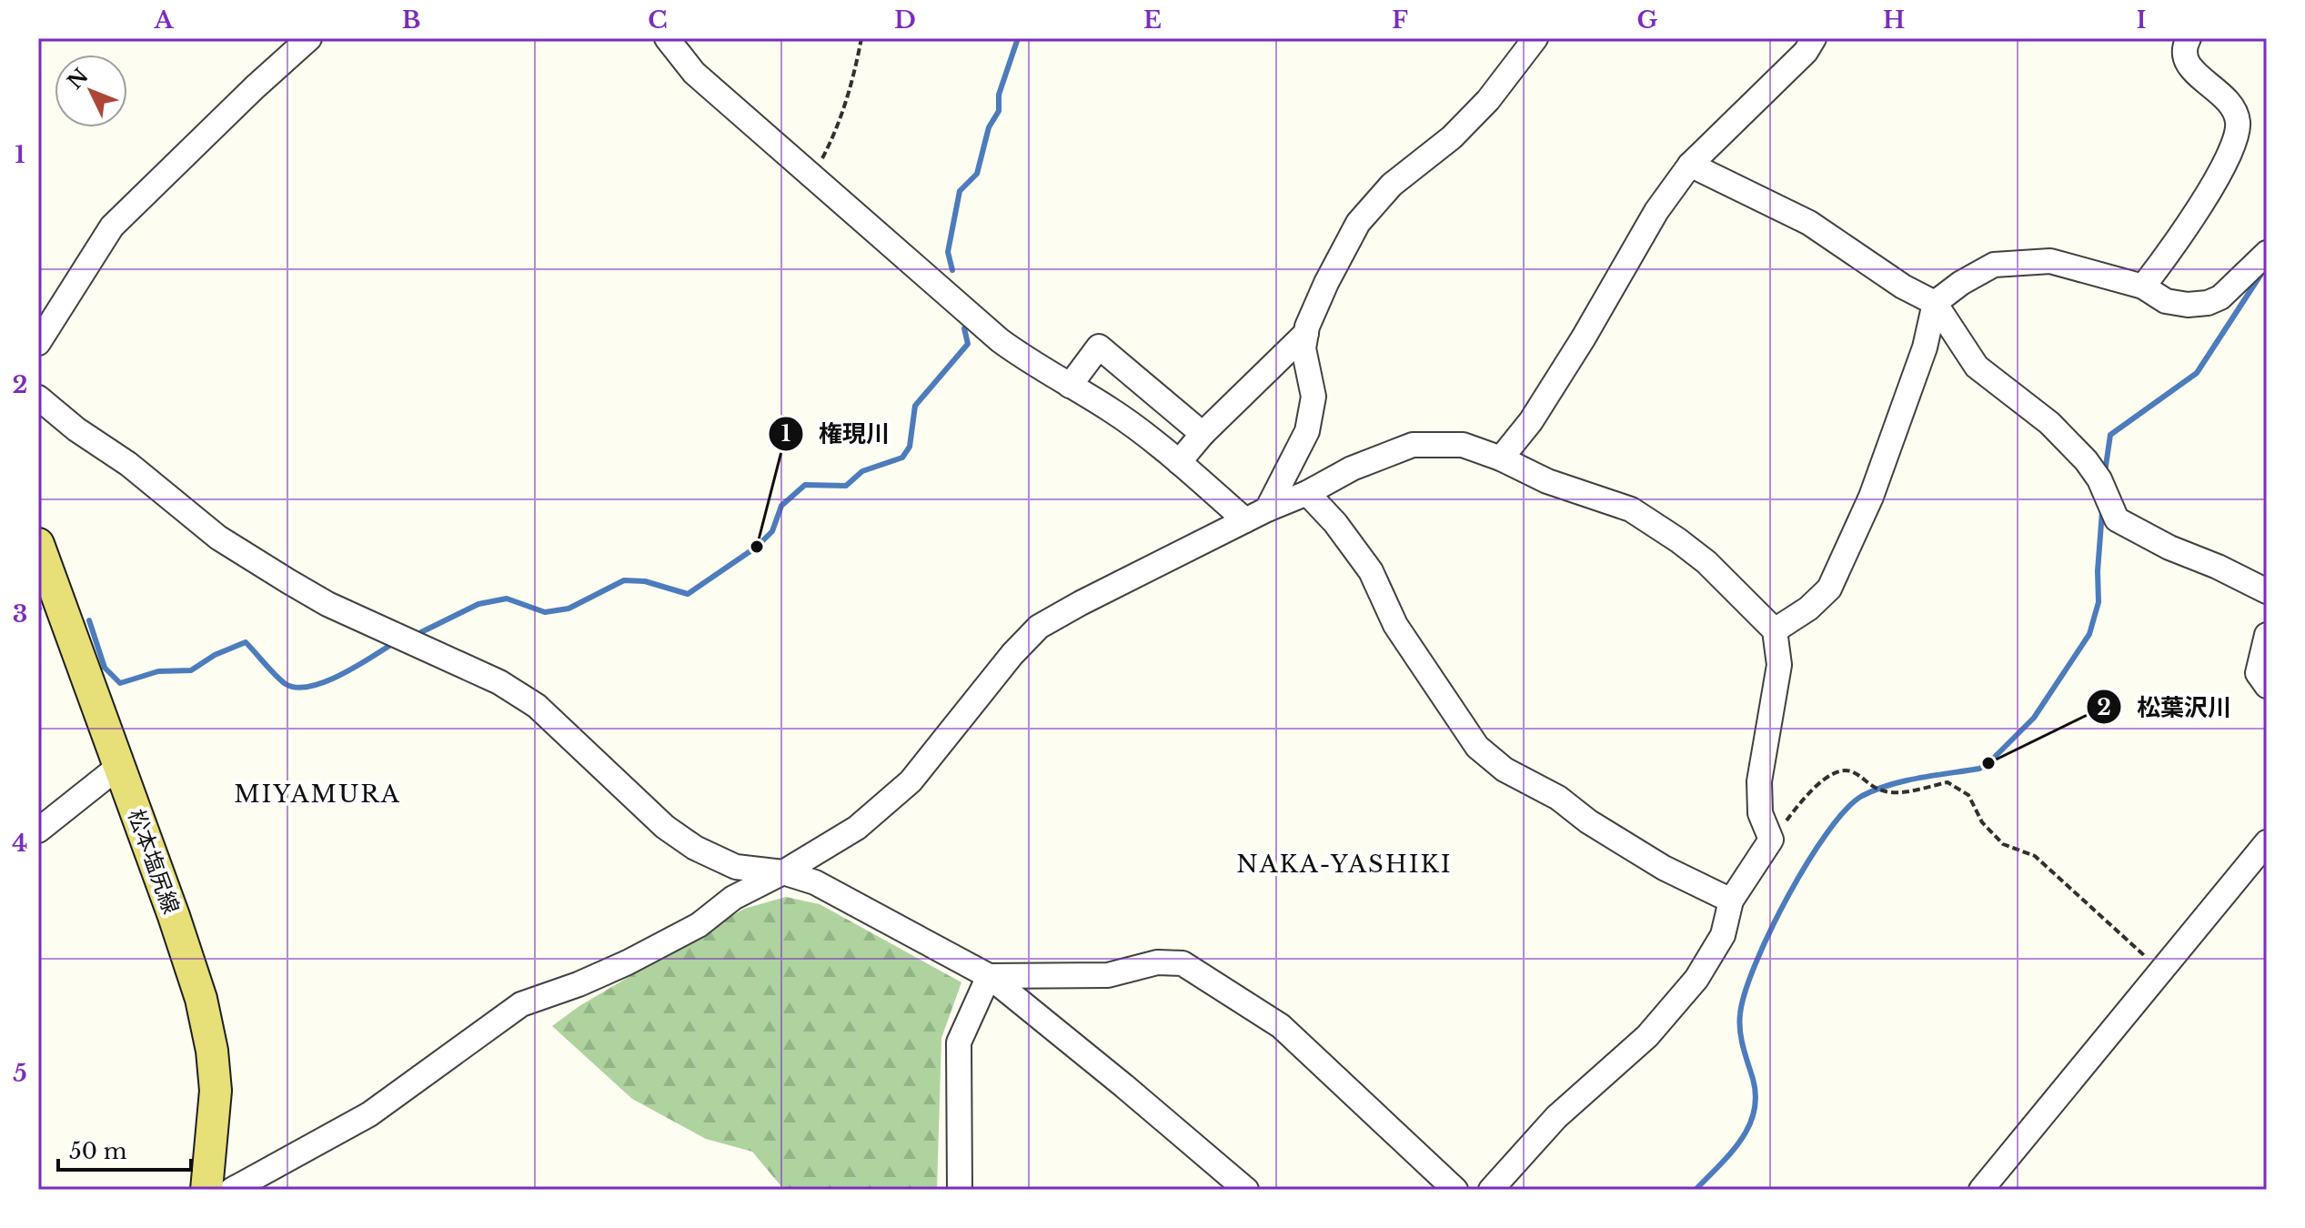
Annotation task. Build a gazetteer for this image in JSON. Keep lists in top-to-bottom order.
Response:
{
  "streets": {
    "main road": ["松本塩尻線"]
  },
  "districts": ["MIYAMURA", "NAKA-YASHIKI"],
  "places": ["権現川", "松葉沢川"],
  "scale_bar": "50 m",
  "north": "top left",
  "grid": {
    "columns": [
      "A",
      "B",
      "C",
      "D",
      "E",
      "F",
      "G",
      "H",
      "I"
    ],
    "rows": [
      "1",
      "2",
      "3",
      "4",
      "5"
    ]
  }
}
